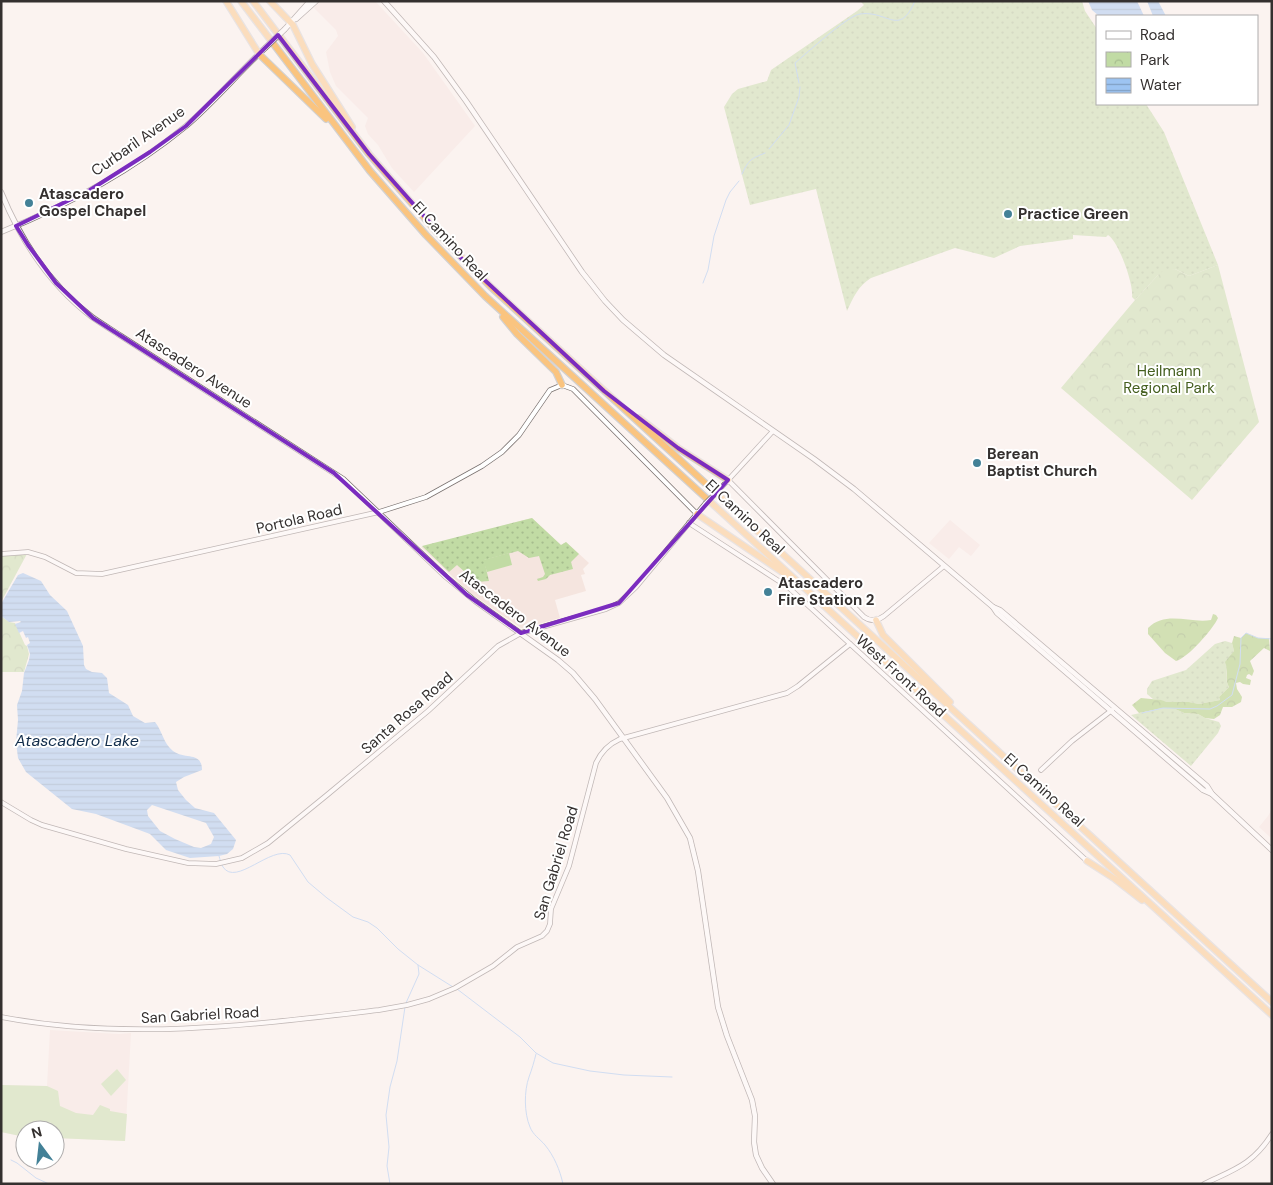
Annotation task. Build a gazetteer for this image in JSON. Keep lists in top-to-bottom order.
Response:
{
  "streets": {
    "highway": ["El Camino Real"],
    "main road": ["Curbaril Avenue", "Atascadero Avenue"],
    "street": [
      "Portola Road",
      "West Front Road",
      "Santa Rosa Road",
      "San Gabriel Road"
    ]
  },
  "crossings": [
    ["Curbaril Avenue", "Atascadero Avenue"],
    ["Atascadero Avenue", "Portola Road"],
    ["Atascadero Avenue", "Santa Rosa Road"],
    ["Atascadero Avenue", "San Gabriel Road"],
    ["West Front Road", "Santa Rosa Road"],
    ["West Front Road", "San Gabriel Road"]
  ],
  "water": ["Atascadero Lake"],
  "parks": ["Heilmann Regional Park"],
  "places": [
    "Atascadero Gospel Chapel",
    "Practice Green",
    "Berean Baptist Church",
    "Atascadero Fire Station 2"
  ],
  "legend": ["Road", "Park", "Water"],
  "north": "top"
}
